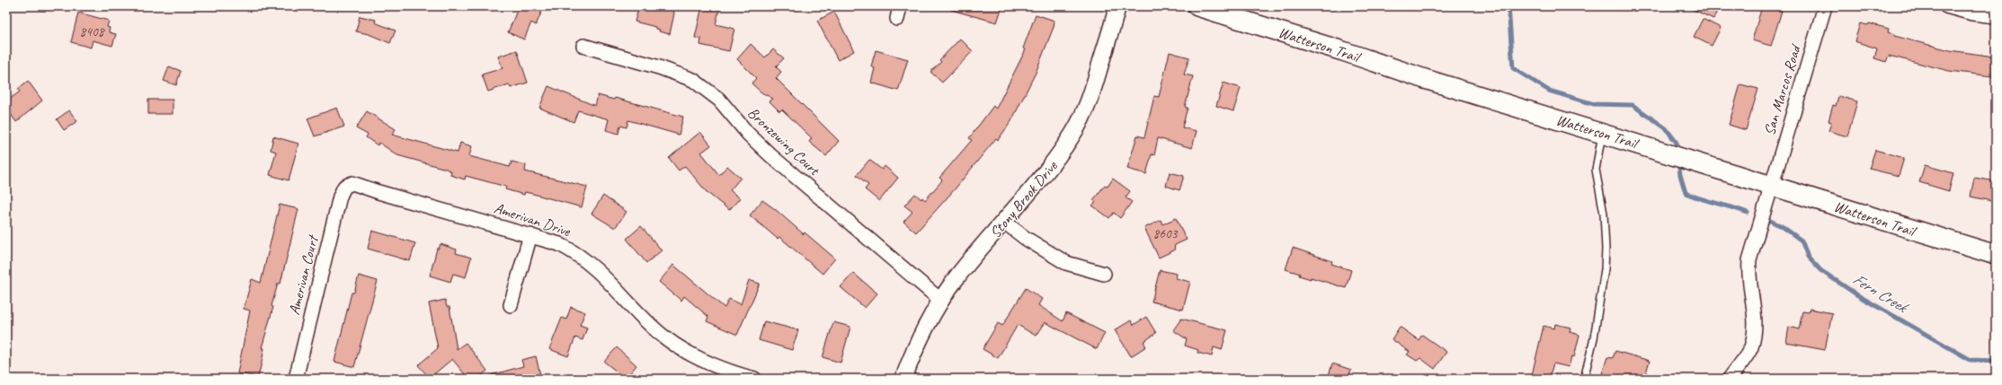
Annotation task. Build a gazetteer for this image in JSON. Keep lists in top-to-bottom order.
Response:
{
  "streets": {
    "main road": ["Watterson Trail"],
    "street": [
      "San Marcos Road",
      "Bronzewing Court",
      "Stony Brook Drive",
      "Amerivan Drive",
      "Amerivan Court"
    ]
  },
  "crossings": [
    ["Watterson Trail", "San Marcos Road"],
    ["Bronzewing Court", "Stony Brook Drive"],
    ["Amerivan Drive", "Amerivan Court"]
  ],
  "water": ["Fern Creek"],
  "house_numbers": ["8408", "8603"]
}
